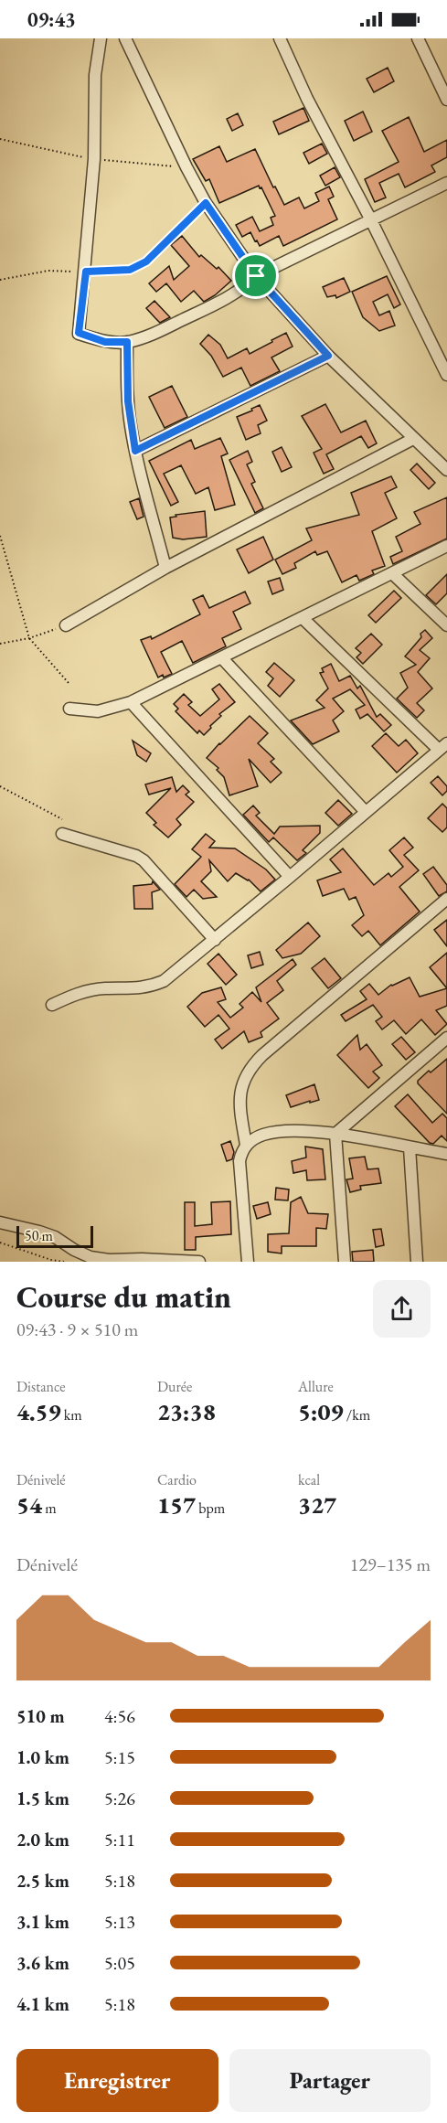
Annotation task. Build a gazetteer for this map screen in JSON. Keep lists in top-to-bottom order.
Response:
{
  "scale_bar": "50 m",
  "page": {
    "status": "09:43",
    "scale": "50 m",
    "heading": ["Course du matin", "09:43 · 9 × 510 m"],
    "stats": [
      ["Distance", "4.59 km"],
      ["Durée", "23:38"],
      ["Allure", "5:09 /km"],
      ["Dénivelé", "54 m"],
      ["Cardio", "157 bpm"],
      ["kcal", "327"]
    ],
    "chart": ["Dénivelé", "129–135 m"],
    "list": [
      {
        "name": "510 m",
        "note": "4:56"
      },
      {
        "name": "1.0 km",
        "note": "5:15"
      },
      {
        "name": "1.5 km",
        "note": "5:26"
      },
      {
        "name": "2.0 km",
        "note": "5:11"
      },
      {
        "name": "2.5 km",
        "note": "5:18"
      },
      {
        "name": "3.1 km",
        "note": "5:13"
      },
      {
        "name": "3.6 km",
        "note": "5:05"
      },
      {
        "name": "4.1 km",
        "note": "5:18"
      }
    ],
    "buttons": ["Enregistrer", "Partager"]
  }
}
